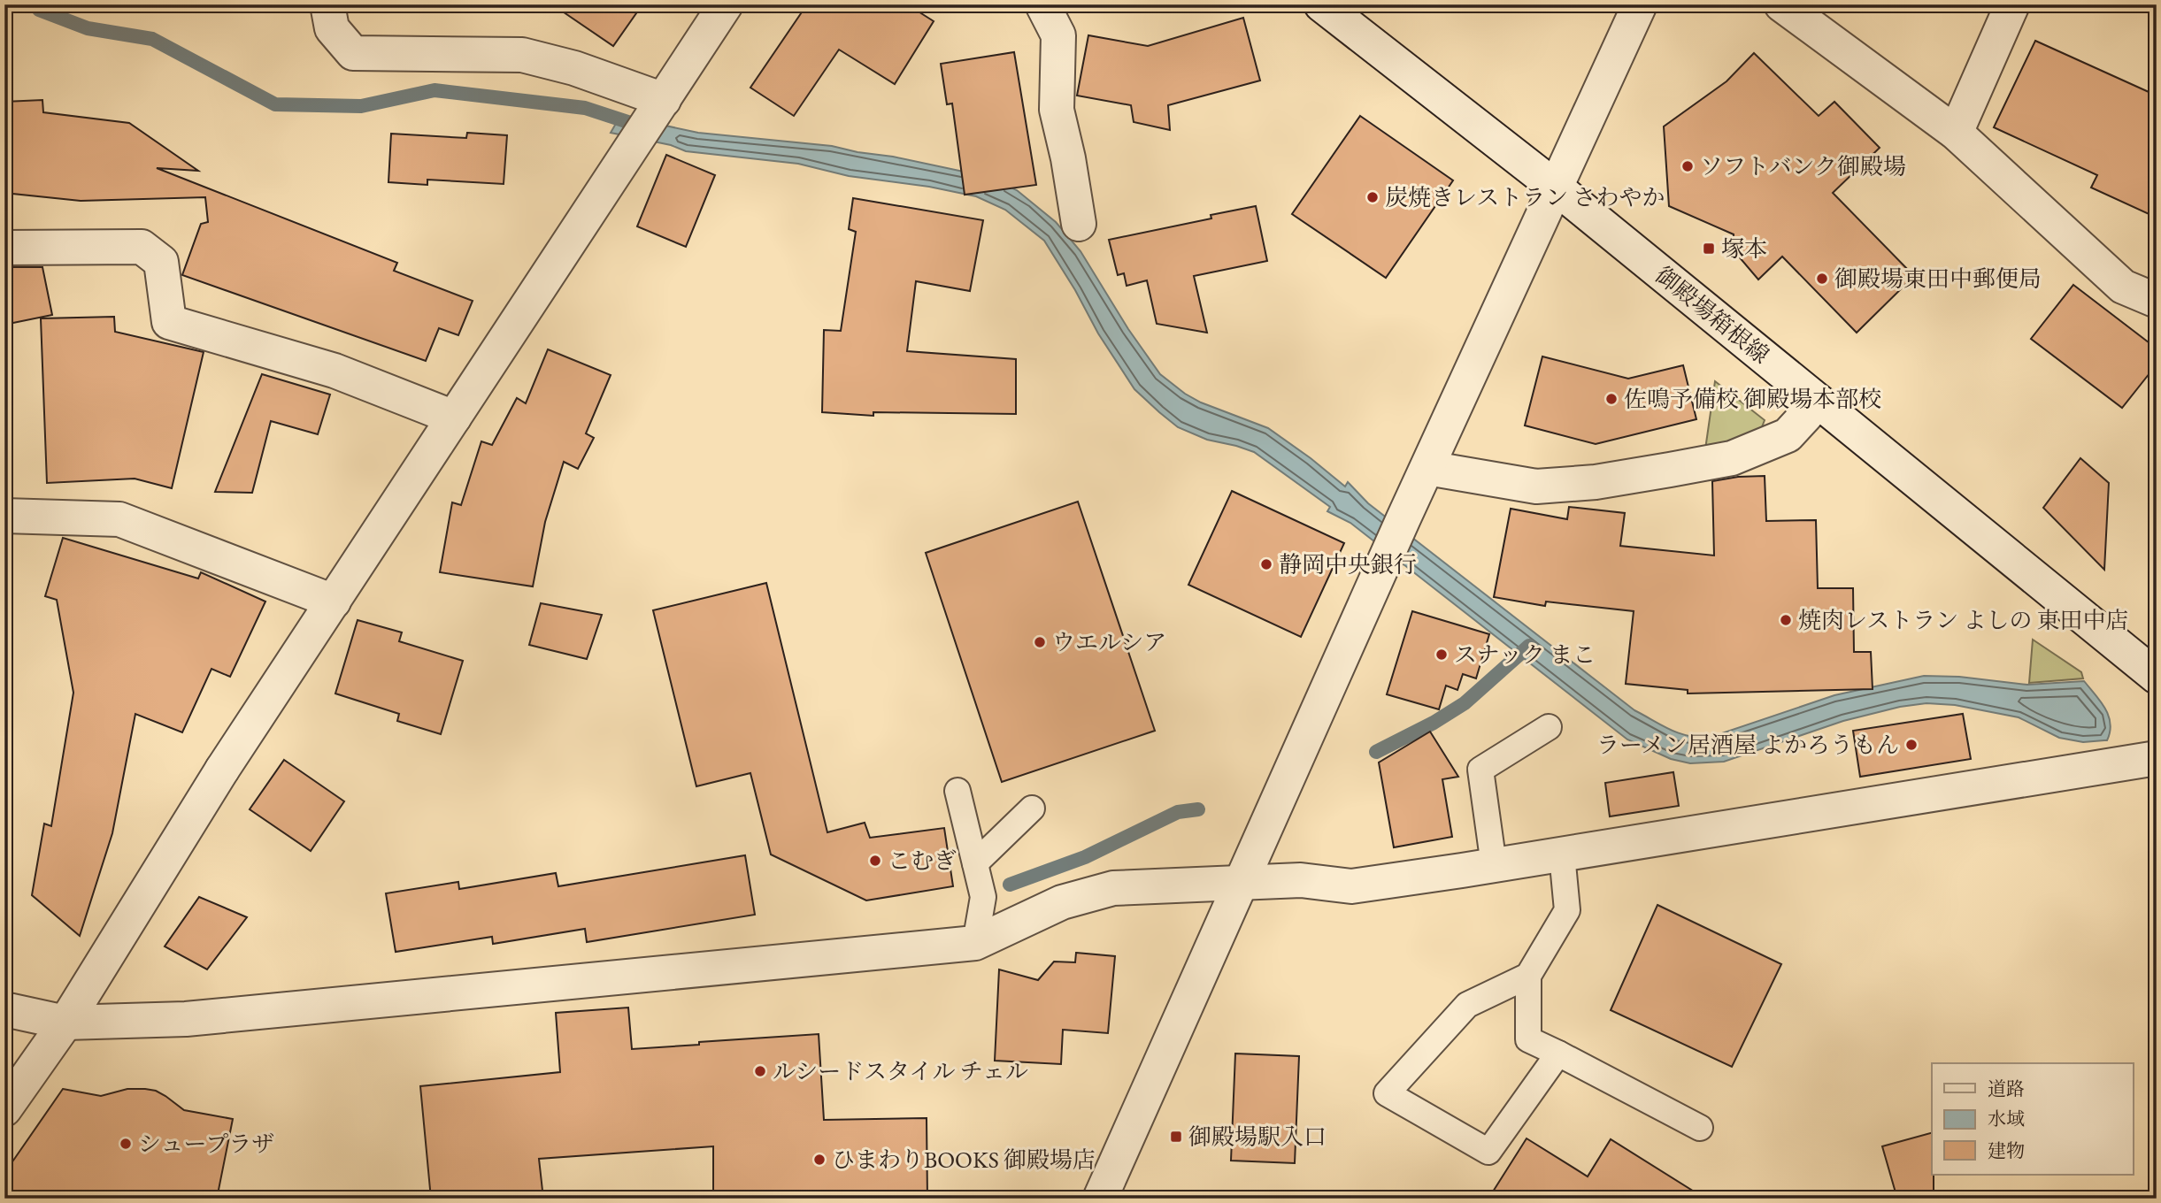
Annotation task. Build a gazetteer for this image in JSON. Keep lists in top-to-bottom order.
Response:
{
  "streets": {
    "street": ["御殿場箱根線"]
  },
  "places": {
    "other": [
      "ソフトバンク御殿場",
      "炭焼きレストラン さわやか",
      "御殿場東田中郵便局",
      "佐鳴予備校 御殿場本部校",
      "静岡中央銀行",
      "焼肉レストラン よしの 東田中店",
      "ウエルシア",
      "スナック まこ",
      "ラーメン居酒屋 よかろうもん",
      "こむぎ",
      "ルシードスタイル チェル",
      "シュープラザ",
      "ひまわりBOOKS 御殿場店"
    ],
    "transit": ["塚本", "御殿場駅入口"]
  },
  "legend": ["道路", "水域", "建物"]
}
